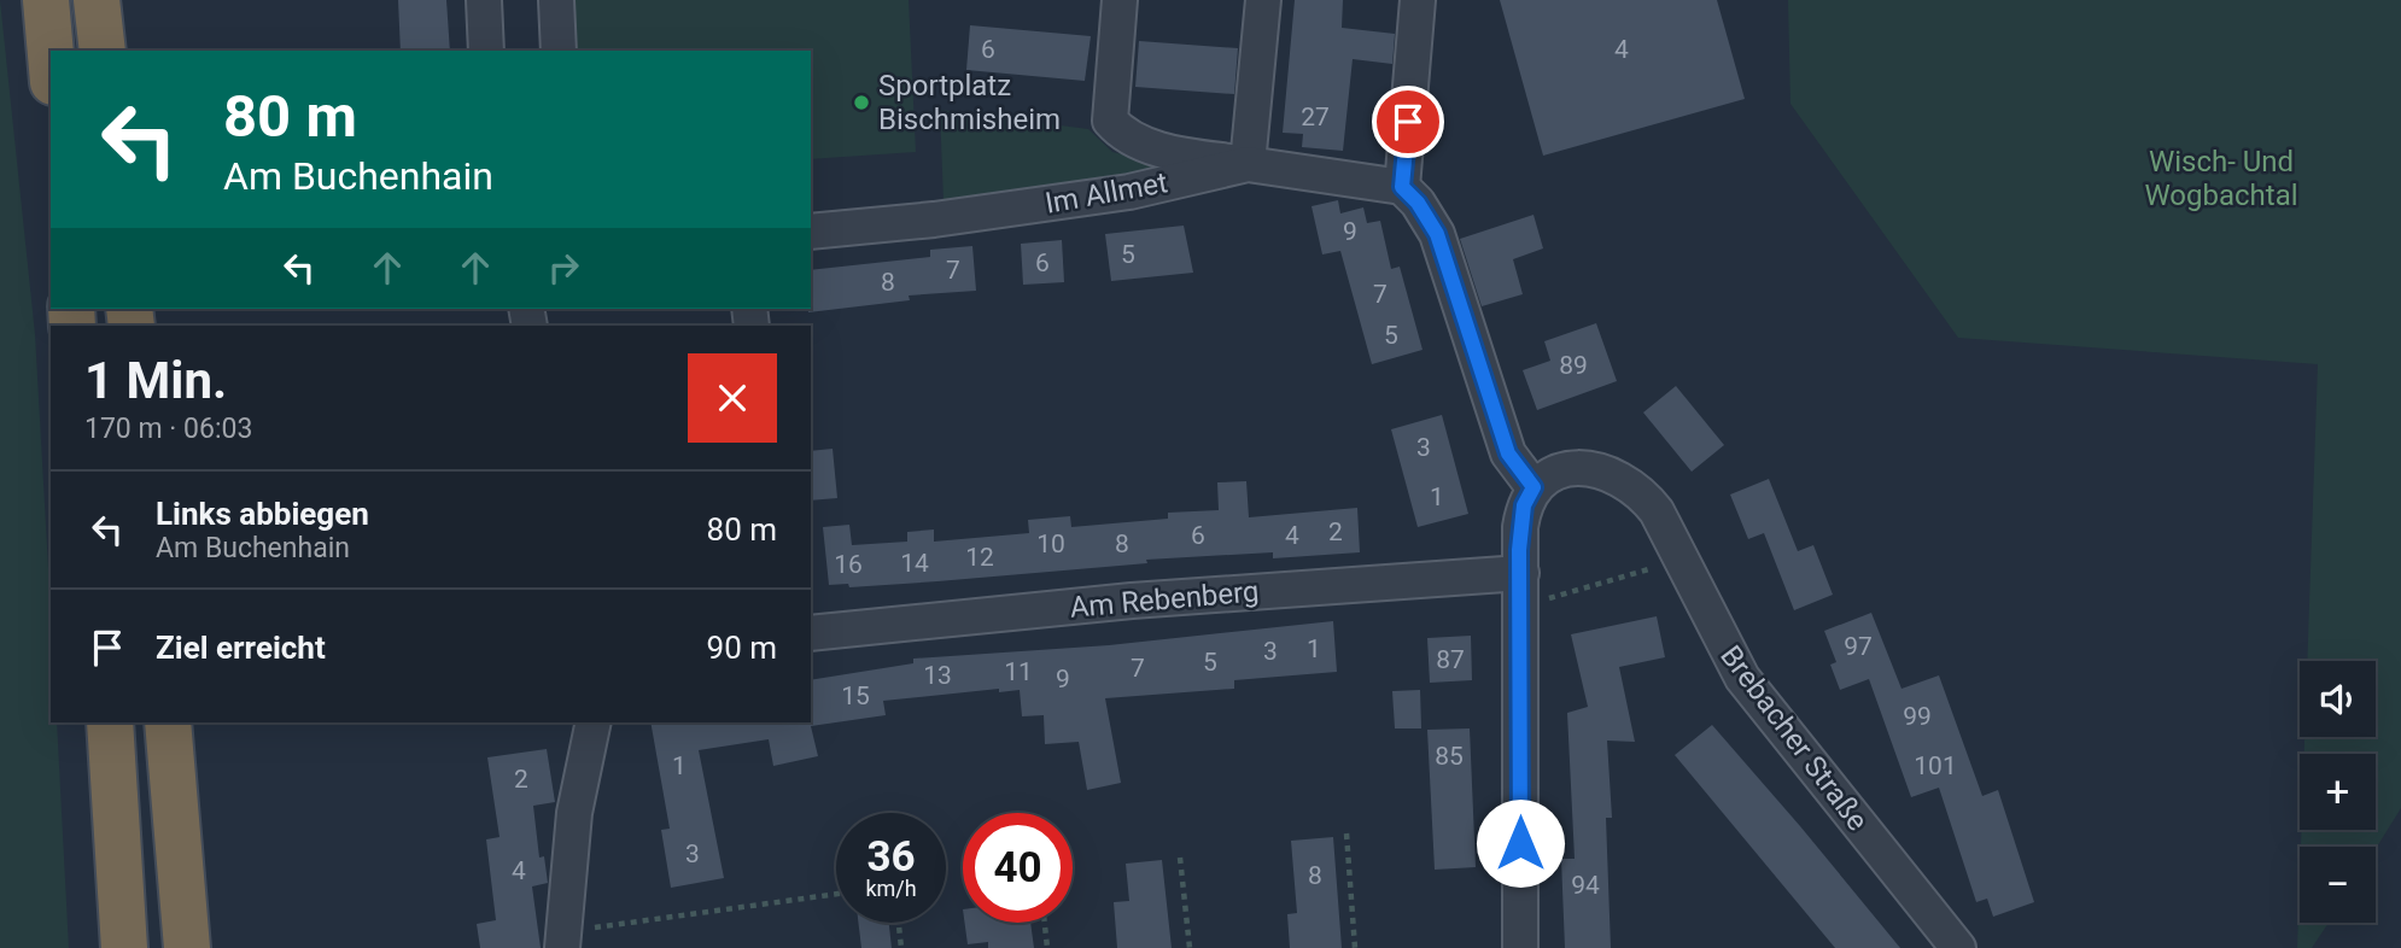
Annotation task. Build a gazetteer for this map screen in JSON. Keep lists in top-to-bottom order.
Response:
{
  "streets": {
    "street": ["Im Allmet", "Am Rebenberg", "Brebacher Straße"]
  },
  "parks": ["Wisch- Und Wogbachtal"],
  "places": ["Sportplatz Bischmisheim"],
  "house_numbers": [
    "6",
    "4",
    "27",
    "9",
    "5",
    "6",
    "7",
    "8",
    "7",
    "5",
    "89",
    "3",
    "1",
    "2",
    "6",
    "4",
    "10",
    "8",
    "12",
    "14",
    "16",
    "97",
    "1",
    "3",
    "87",
    "5",
    "7",
    "11",
    "13",
    "9",
    "15",
    "99",
    "85",
    "1",
    "101",
    "2",
    "3",
    "4",
    "8",
    "94"
  ],
  "page": {
    "turn": ["80 m", "Am Buchenhain"],
    "heading": ["1 Min.", "170 m · 06:03"],
    "list": [
      {
        "name": "Links abbiegen",
        "note": "Am Buchenhain",
        "value": "80 m"
      },
      {
        "name": "Ziel erreicht",
        "value": "90 m"
      }
    ],
    "map_buttons": ["+", "−"],
    "speed": "36 km/h",
    "limit": "40"
  }
}
